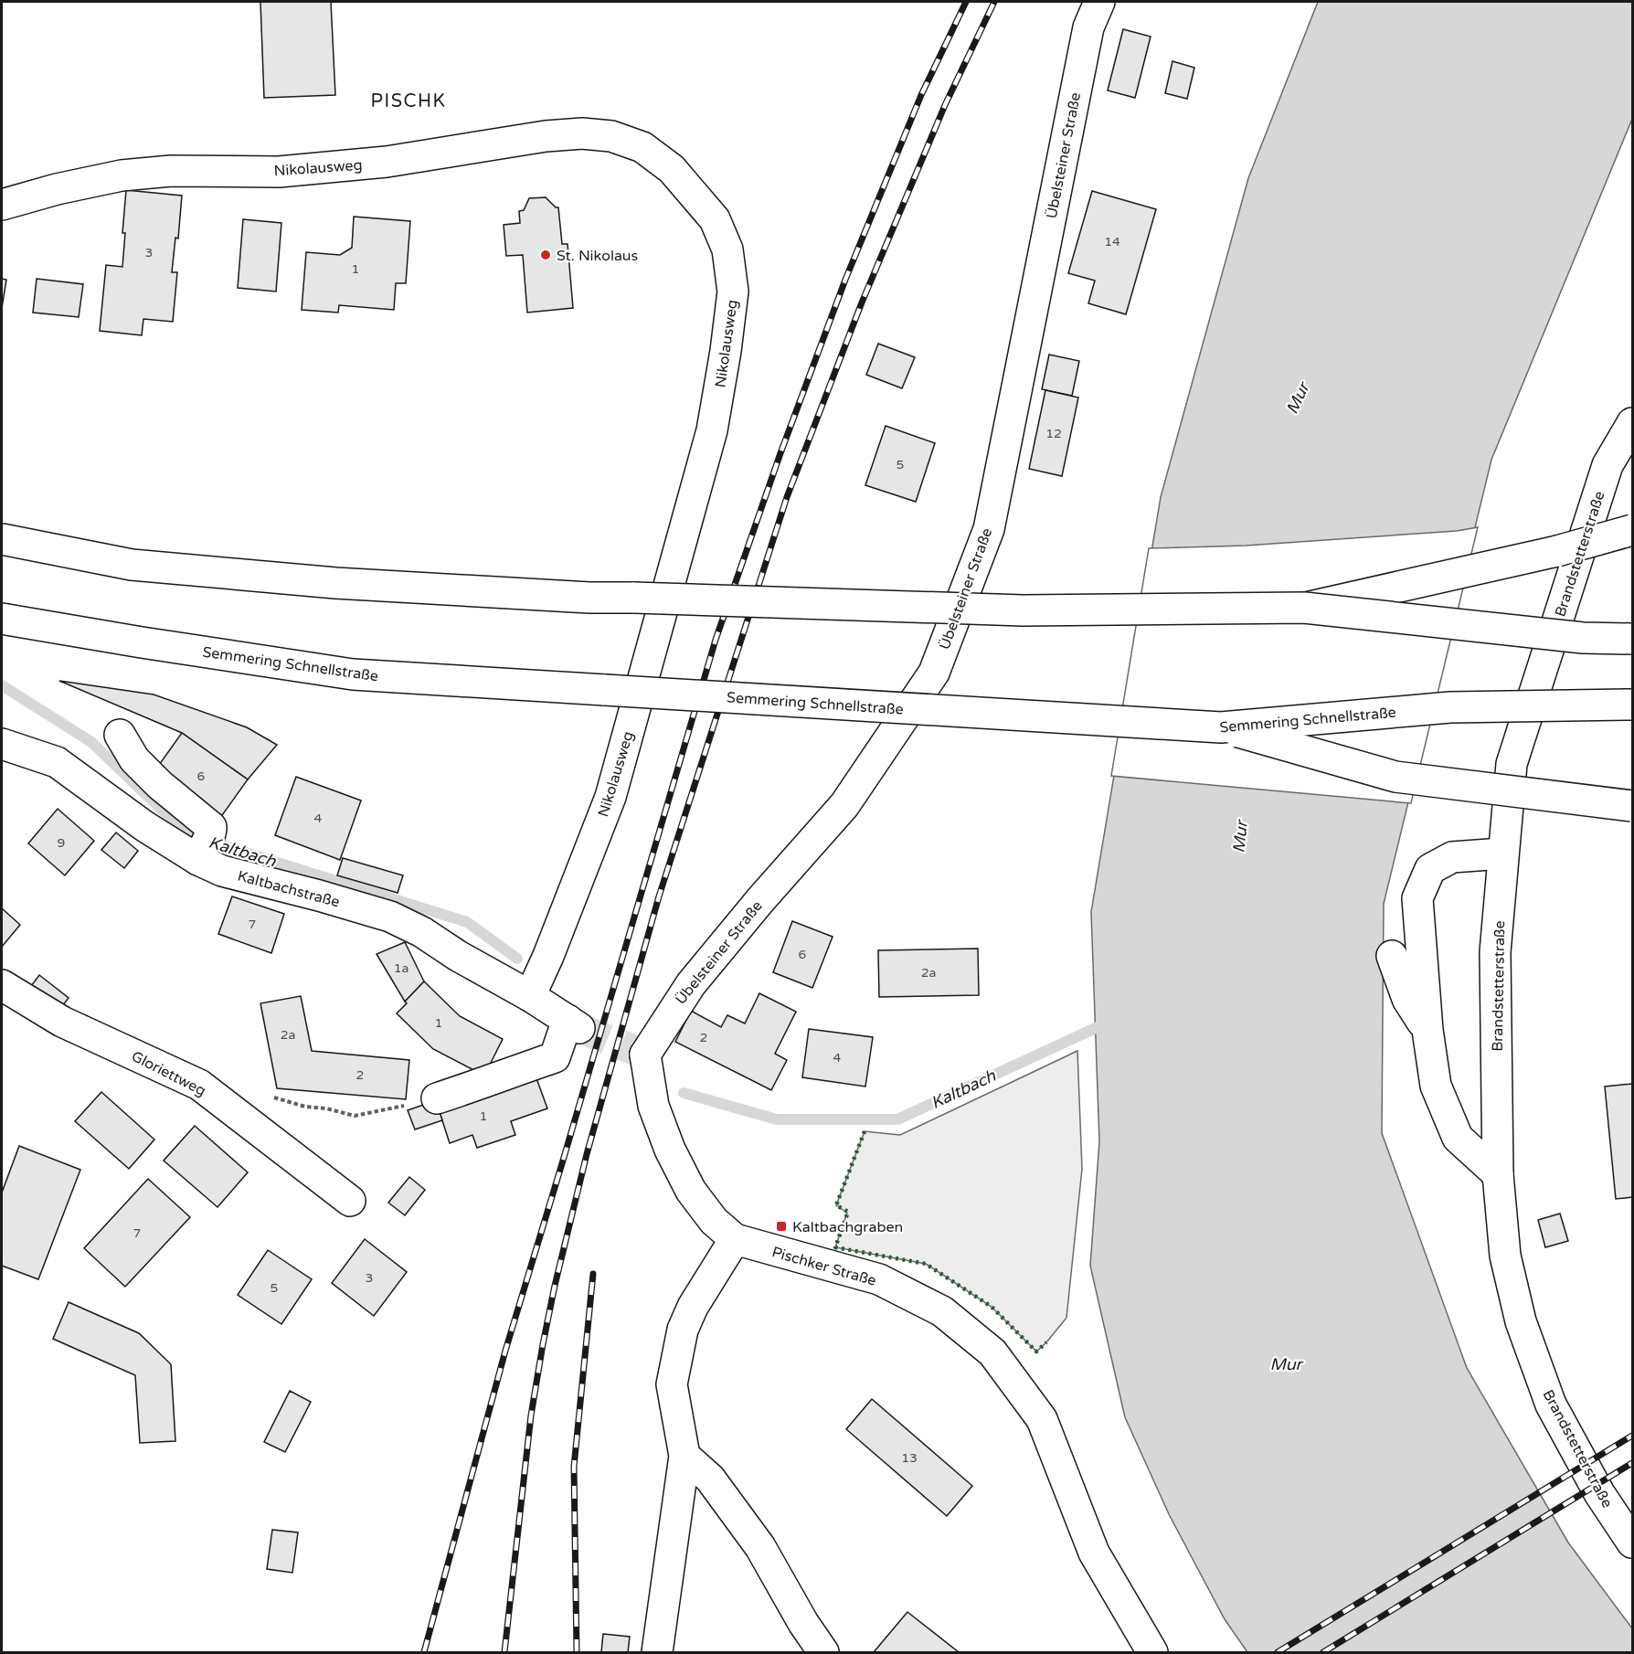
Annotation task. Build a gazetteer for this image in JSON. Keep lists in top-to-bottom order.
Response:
{
  "streets": {
    "main road": [
      "Übelsteiner Straße",
      "Nikolausweg",
      "Brandstetterstraße",
      "Semmering Schnellstraße",
      "Kaltbachstraße",
      "Gloriettweg",
      "Pischker Straße"
    ]
  },
  "crossings": [
    ["Übelsteiner Straße", "Pischker Straße"],
    ["Nikolausweg", "Kaltbachstraße"]
  ],
  "districts": ["PISCHK"],
  "water": ["Mur", "Kaltbach"],
  "places": {
    "other": ["St. Nikolaus"],
    "transit": ["Kaltbachgraben"]
  },
  "house_numbers": [
    "14",
    "3",
    "1",
    "12",
    "5",
    "6",
    "4",
    "9",
    "7",
    "6",
    "1a",
    "2a",
    "1",
    "2a",
    "2",
    "4",
    "2",
    "1",
    "7",
    "3",
    "5",
    "13"
  ]
}
